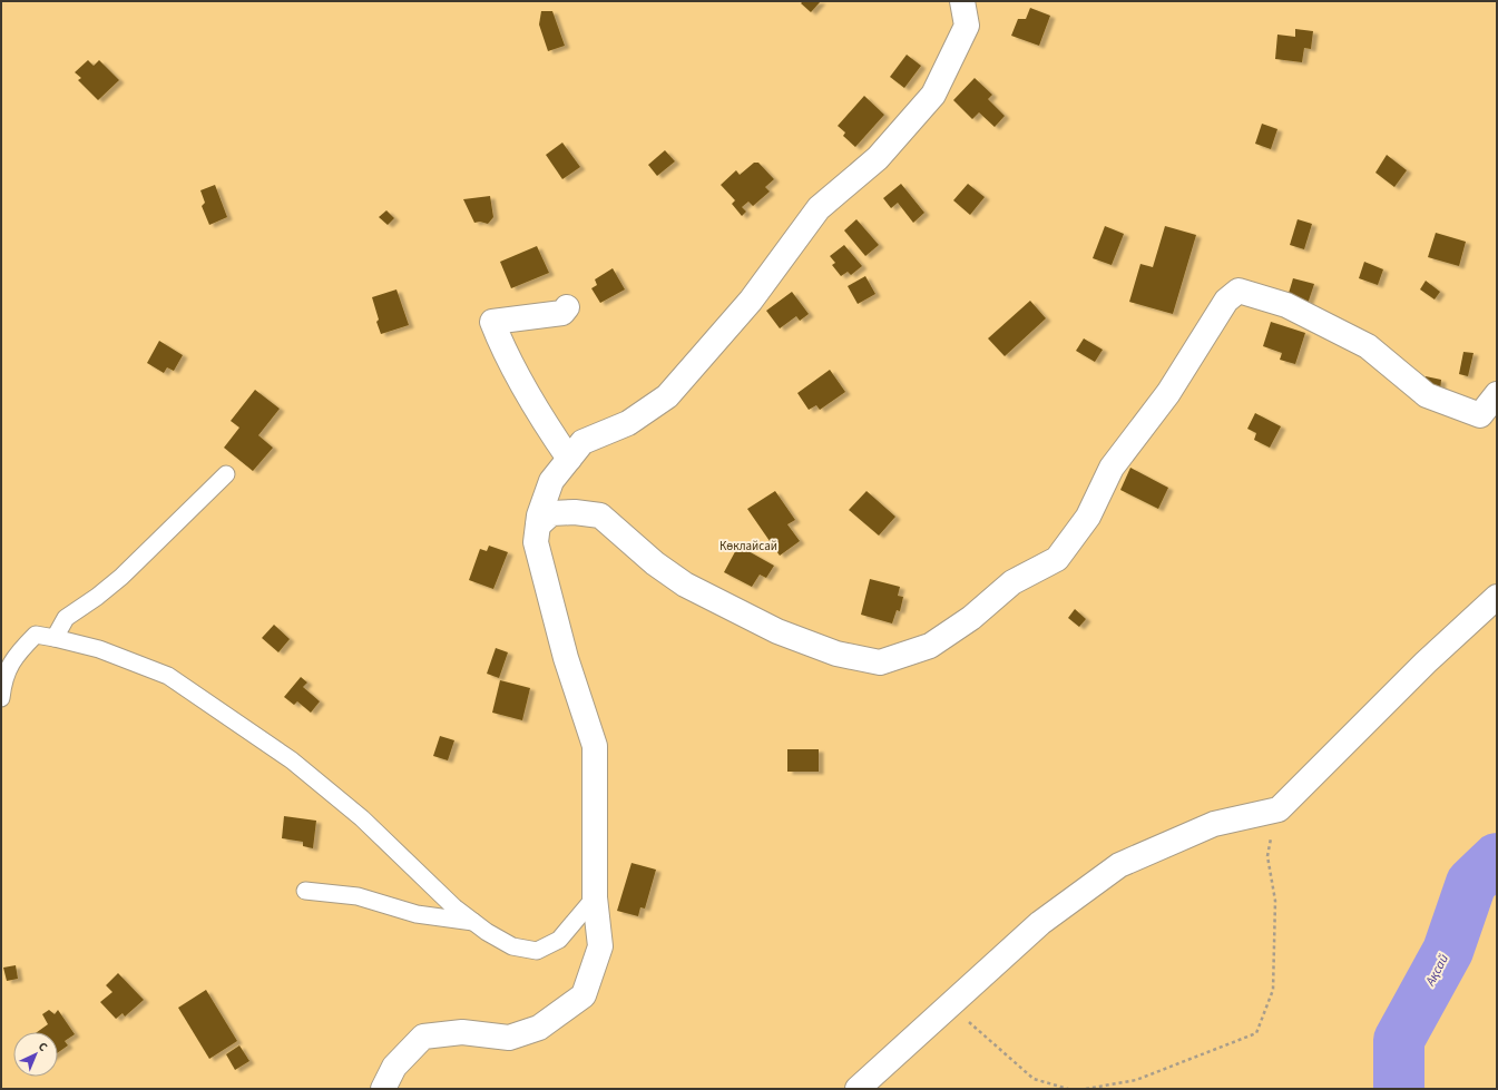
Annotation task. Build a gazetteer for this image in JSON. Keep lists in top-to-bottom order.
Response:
{
  "water": ["Ақсай"],
  "parks": ["Көклайсай"],
  "north": "top right"
}
